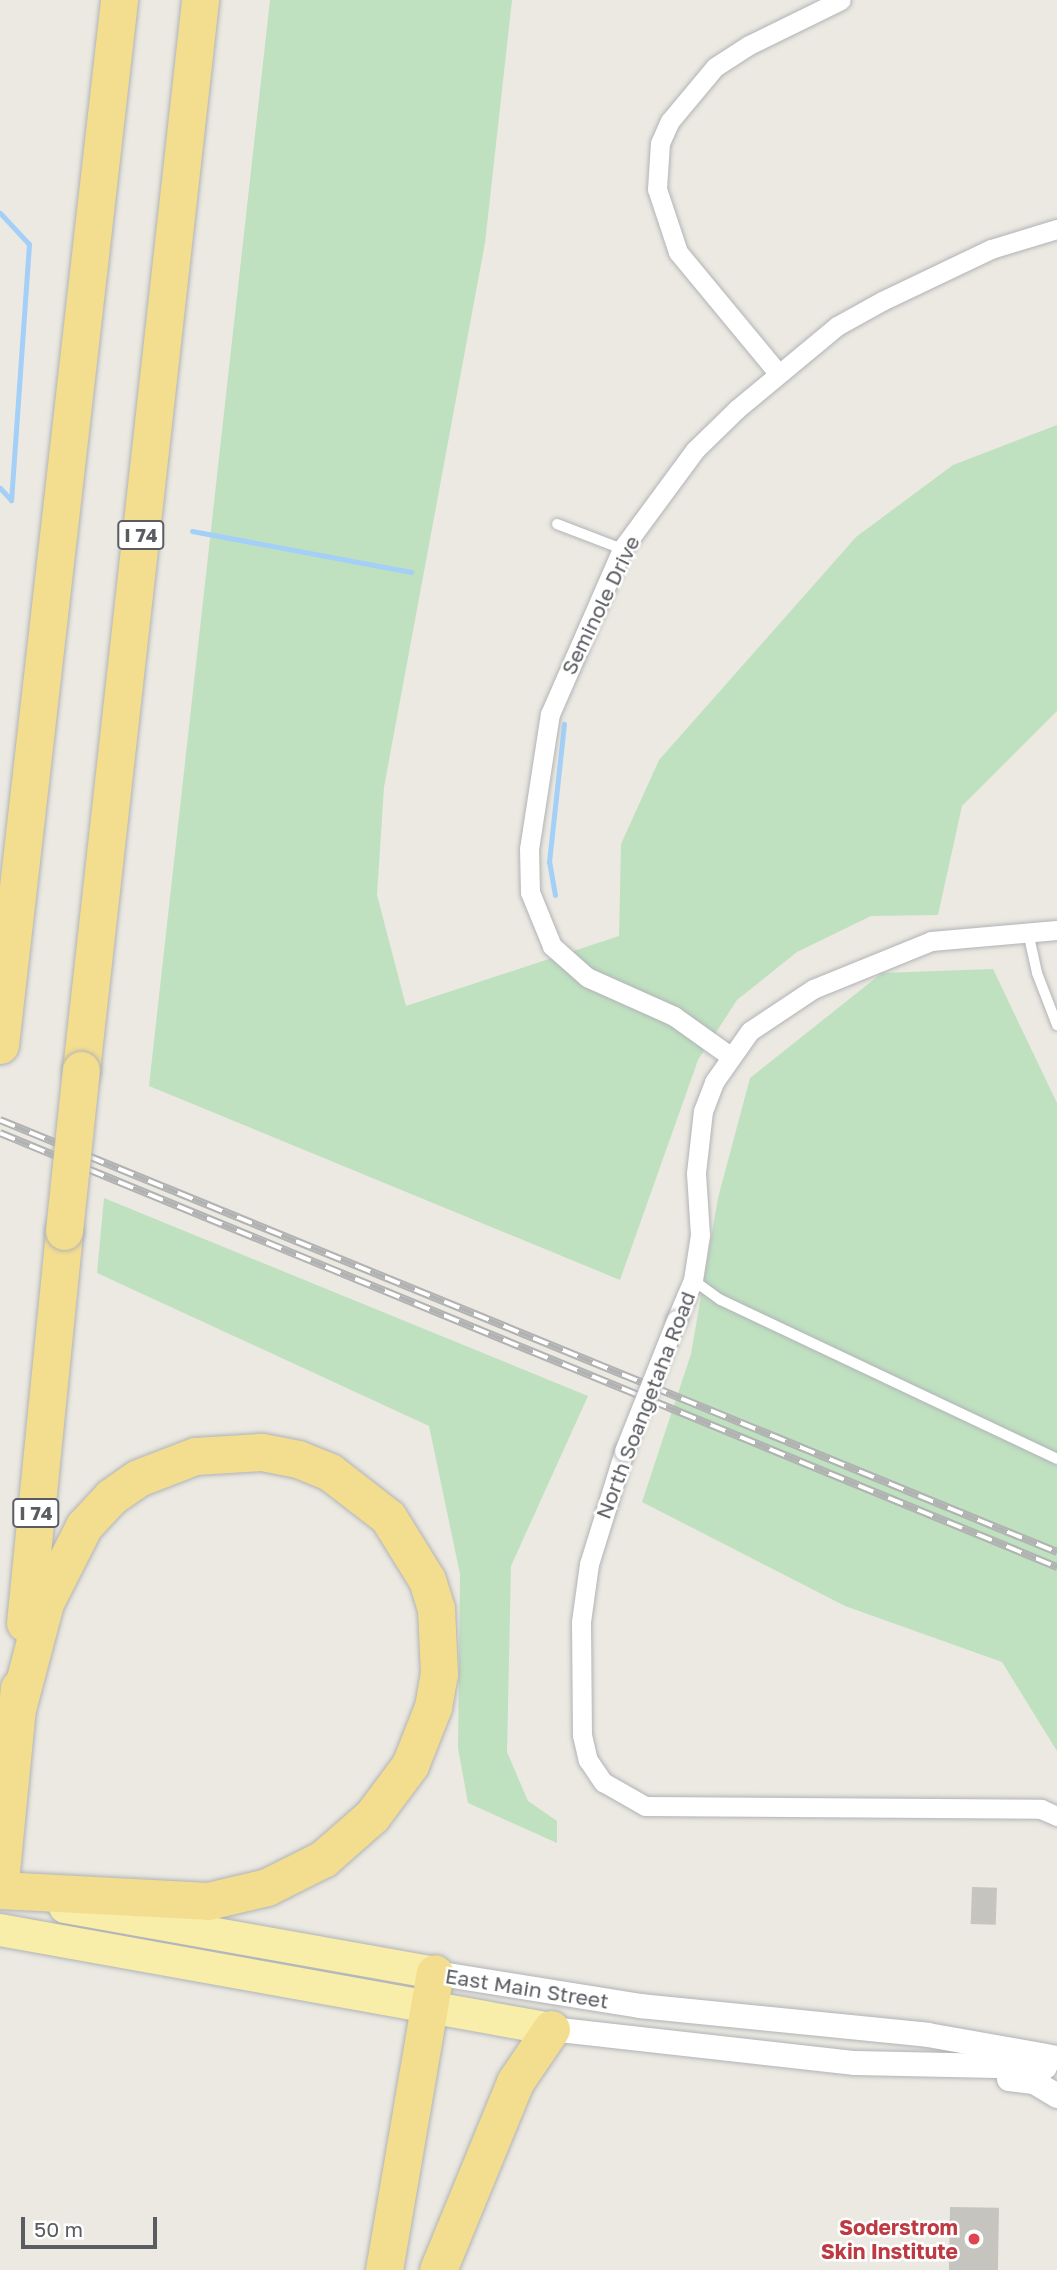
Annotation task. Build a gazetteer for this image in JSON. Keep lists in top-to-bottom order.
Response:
{
  "streets": {
    "highway": ["I 74"],
    "main road": ["East Main Street"],
    "street": ["Seminole Drive", "North Soangetaha Road"]
  },
  "crossings": [
    ["Seminole Drive", "North Soangetaha Road"]
  ],
  "places": ["Soderstrom Skin Institute"],
  "scale_bar": "50 m"
}
